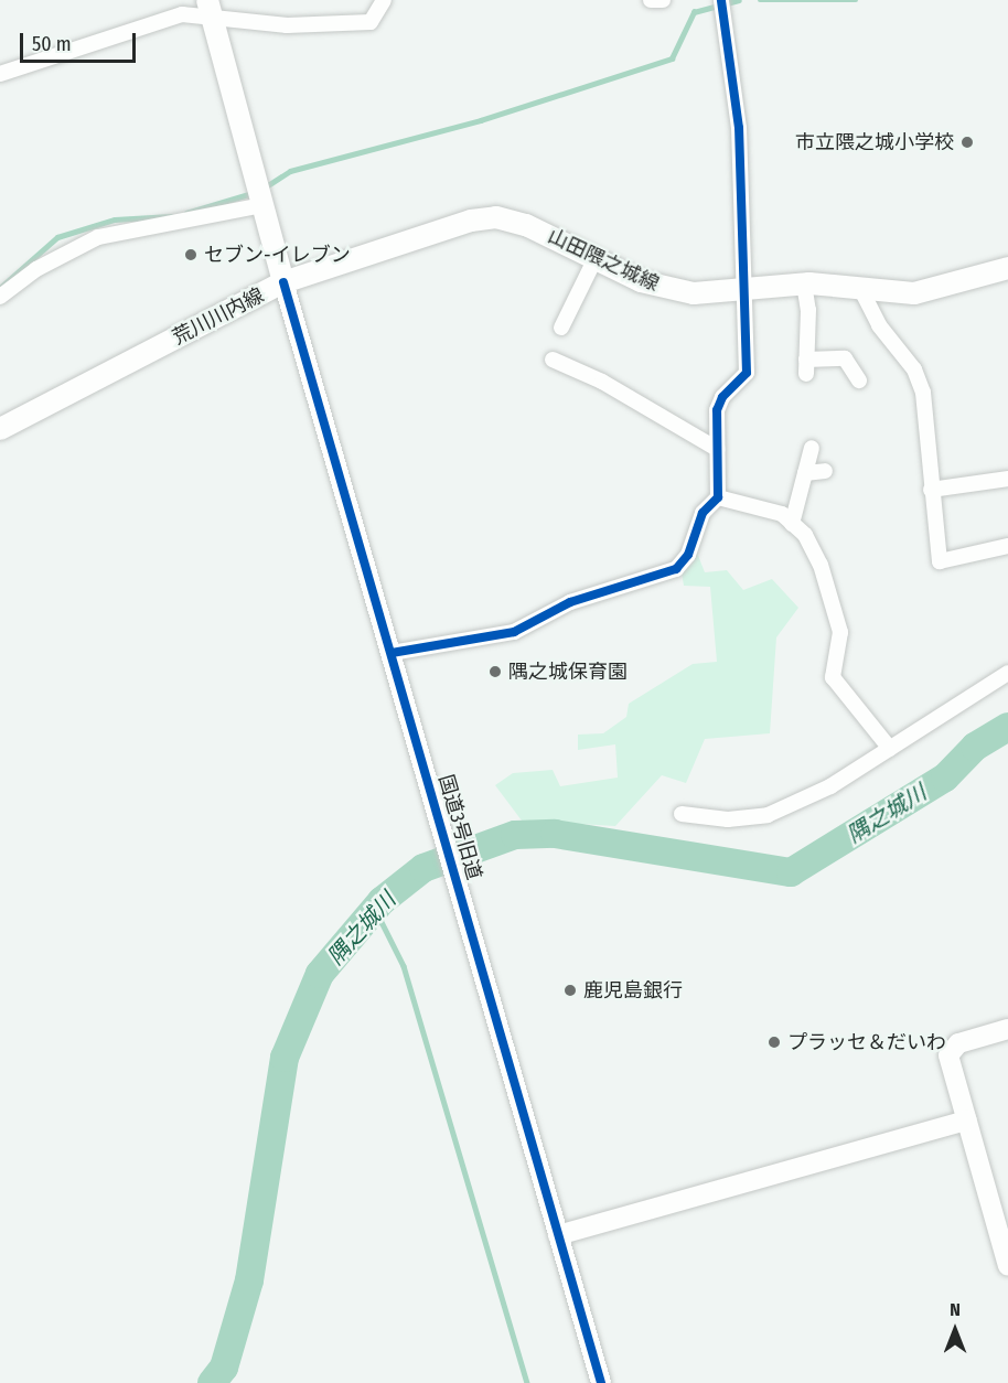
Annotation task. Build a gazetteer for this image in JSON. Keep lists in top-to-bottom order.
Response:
{
  "streets": {
    "main road": ["山田隈之城線", "荒川川内線"],
    "street": ["国道3号旧道"]
  },
  "crossings": [
    ["山田隈之城線", "荒川川内線"],
    ["山田隈之城線", "国道3号旧道"],
    ["荒川川内線", "国道3号旧道"]
  ],
  "water": ["隅之城川"],
  "places": [
    "市立隈之城小学校",
    "セブン-イレブン",
    "隅之城保育園",
    "鹿児島銀行",
    "プラッセ＆だいわ"
  ],
  "scale_bar": "50 m",
  "north": "top"
}
